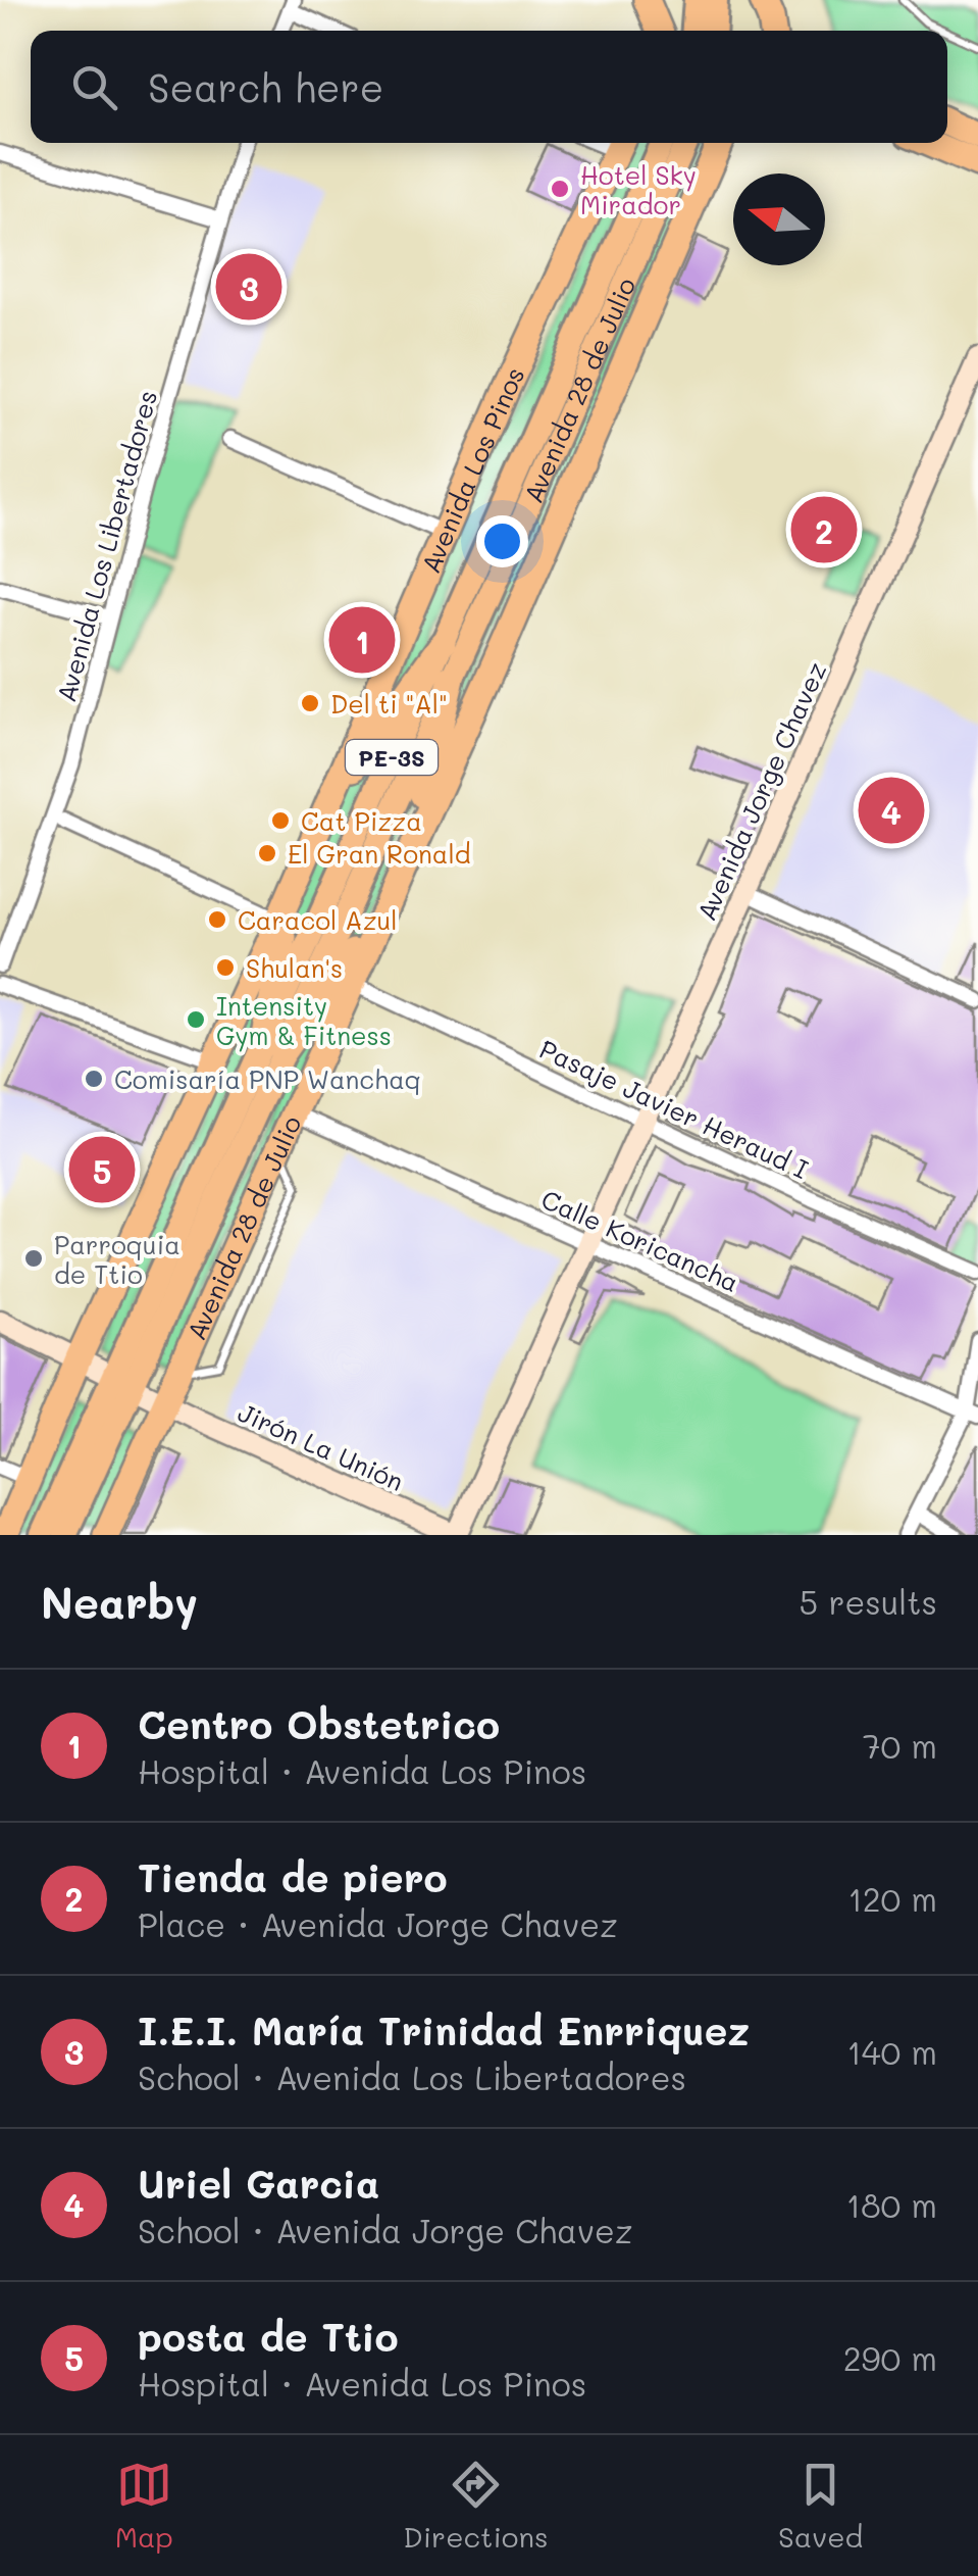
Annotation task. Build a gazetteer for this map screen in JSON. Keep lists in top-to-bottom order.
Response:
{
  "streets": {
    "highway": ["Avenida 28 de Julio", "Avenida Los Pinos"],
    "main road": ["PE-3S"],
    "street": [
      "Avenida Los Libertadores",
      "Avenida Jorge Chavez",
      "Pasaje Javier Heraud I",
      "Calle Koricancha",
      "Jirón La Unión"
    ]
  },
  "crossings": [
    ["Avenida 28 de Julio", "Pasaje Javier Heraud I"],
    ["Avenida 28 de Julio", "Calle Koricancha"],
    ["Avenida 28 de Julio", "Jirón La Unión"],
    ["Avenida Los Pinos", "Jirón La Unión"],
    ["Avenida Jorge Chavez", "Pasaje Javier Heraud I"],
    ["Avenida Jorge Chavez", "Calle Koricancha"],
    ["Avenida Jorge Chavez", "Jirón La Unión"]
  ],
  "places": [
    "Hotel Sky Mirador",
    "Del ti \"Al\"",
    "Cat Pizza",
    "El Gran Ronald",
    "Caracol Azul",
    "Shulan's",
    "Intensity Gym & Fitness",
    "Comisaría PNP Wanchaq",
    "Parroquia de Ttio"
  ],
  "north": "left",
  "page": {
    "search": "Search here",
    "pins": [
      "3",
      "2",
      "1",
      "4",
      "5"
    ],
    "heading": ["Nearby", "5 results"],
    "list": [
      {
        "mark": "1",
        "name": "Centro Obstetrico",
        "note": "Hospital · Avenida Los Pinos",
        "value": "70 m"
      },
      {
        "mark": "2",
        "name": "Tienda de piero",
        "note": "Place · Avenida Jorge Chavez",
        "value": "120 m"
      },
      {
        "mark": "3",
        "name": "I.E.I. María Trinidad Enrriquez",
        "note": "School · Avenida Los Libertadores",
        "value": "140 m"
      },
      {
        "mark": "4",
        "name": "Uriel Garcia",
        "note": "School · Avenida Jorge Chavez",
        "value": "180 m"
      },
      {
        "mark": "5",
        "name": "posta de Ttio",
        "note": "Hospital · Avenida Los Pinos",
        "value": "290 m"
      }
    ],
    "nav": ["Map", "Directions", "Saved"]
  }
}
